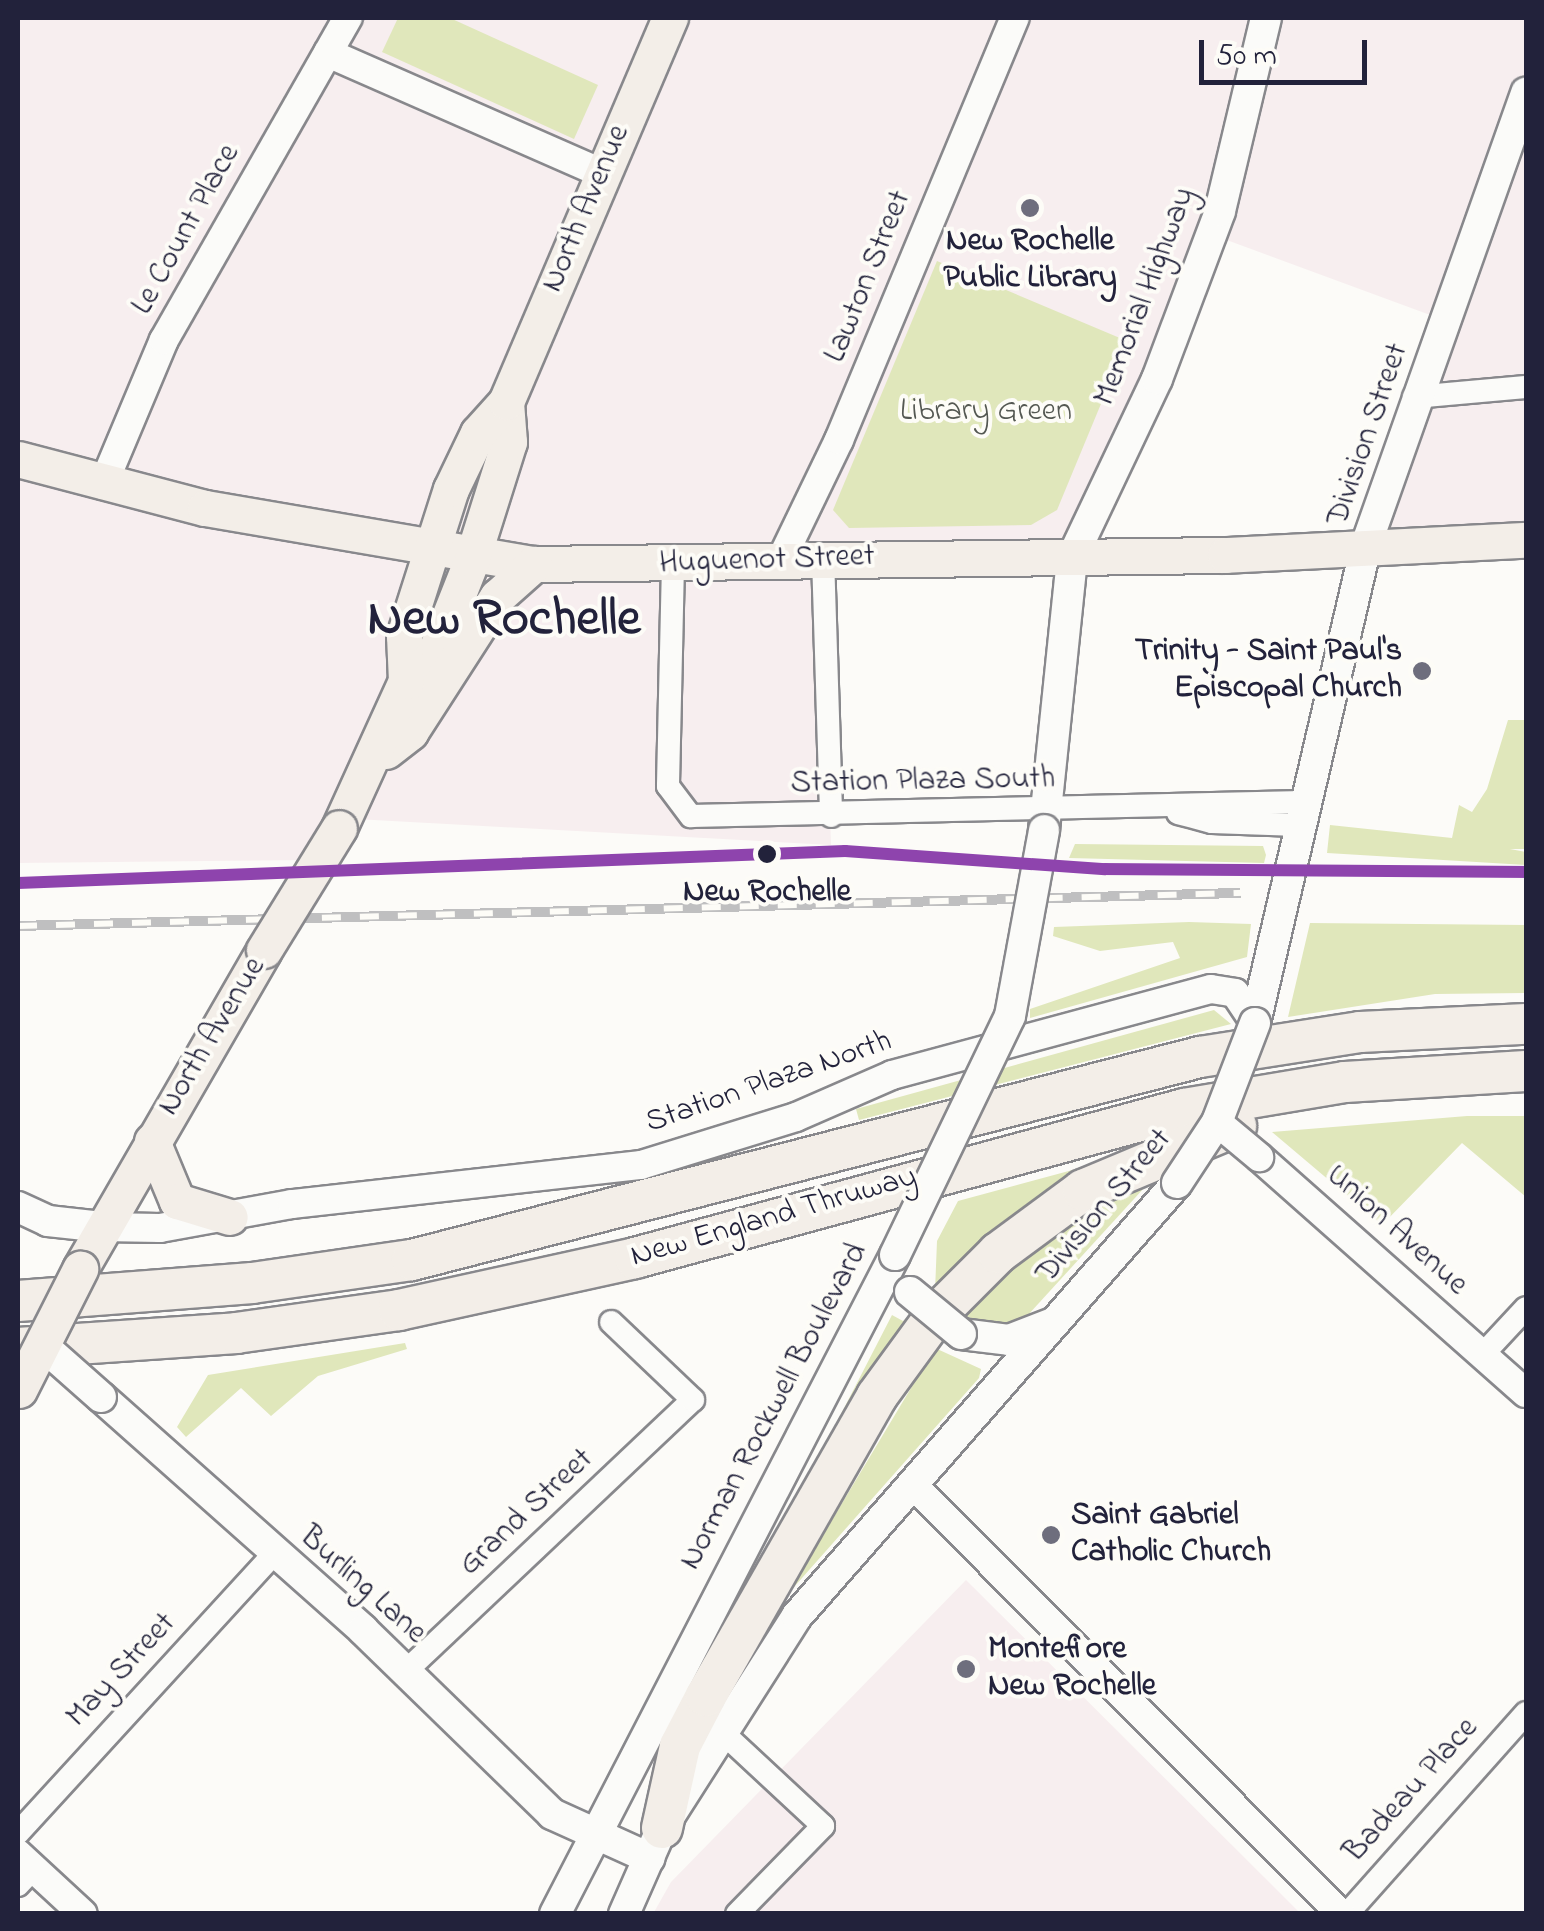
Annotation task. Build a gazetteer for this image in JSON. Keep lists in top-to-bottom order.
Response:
{
  "streets": {
    "highway": ["New England Thruway"],
    "main road": [
      "North Avenue",
      "Memorial Highway",
      "Division Street",
      "Huguenot Street",
      "Norman Rockwell Boulevard",
      "Burling Lane"
    ],
    "street": [
      "Le Count Place",
      "Lawton Street",
      "Station Plaza South",
      "Station Plaza North",
      "Union Avenue",
      "Grand Street",
      "May Street",
      "Badeau Place"
    ]
  },
  "crossings": [
    ["North Avenue", "Huguenot Street"],
    ["North Avenue", "Station Plaza North"],
    ["North Avenue", "New England Thruway"],
    ["North Avenue", "Burling Lane"],
    ["Le Count Place", "Huguenot Street"],
    ["Lawton Street", "Huguenot Street"],
    ["Memorial Highway", "Huguenot Street"],
    ["Memorial Highway", "Station Plaza South"],
    ["Memorial Highway", "Norman Rockwell Boulevard"],
    ["Division Street", "Huguenot Street"],
    ["Division Street", "Station Plaza South"],
    ["Division Street", "Station Plaza North"],
    ["Division Street", "Union Avenue"],
    ["Division Street", "Burling Lane"],
    ["Huguenot Street", "Station Plaza South"],
    ["Station Plaza South", "Norman Rockwell Boulevard"],
    ["New England Thruway", "Burling Lane"],
    ["Norman Rockwell Boulevard", "Burling Lane"],
    ["Grand Street", "Burling Lane"],
    ["Burling Lane", "May Street"]
  ],
  "districts": ["New Rochelle"],
  "parks": ["Library Green"],
  "places": [
    "New Rochelle Public Library",
    "Trinity - Saint Paul's Episcopal Church",
    "New Rochelle",
    "Saint Gabriel Catholic Church",
    "Montefiore New Rochelle"
  ],
  "scale_bar": "50 m"
}
